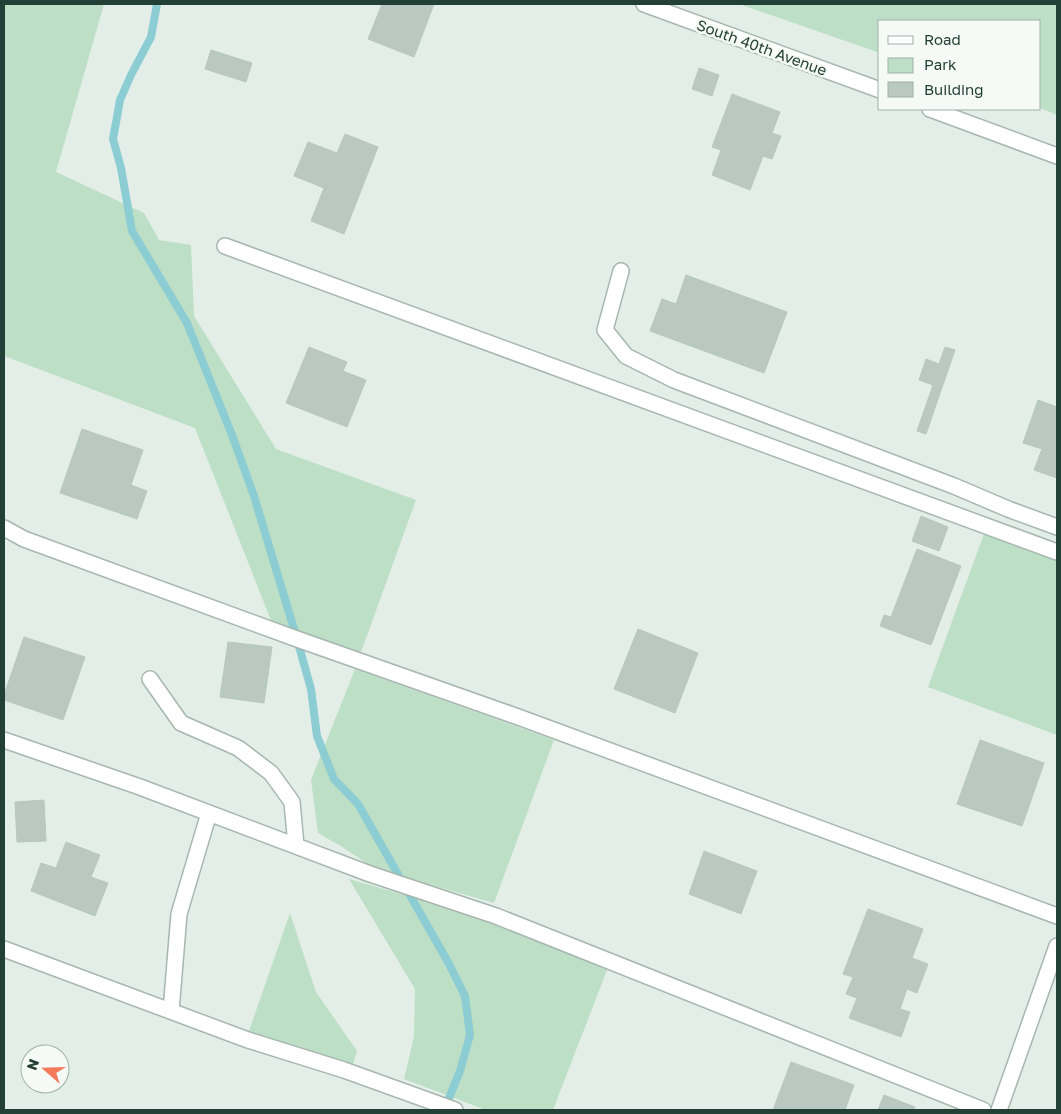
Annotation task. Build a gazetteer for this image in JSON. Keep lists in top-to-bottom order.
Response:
{
  "streets": {
    "street": ["South 40th Avenue"]
  },
  "legend": ["Road", "Park", "Building"],
  "north": "left"
}
